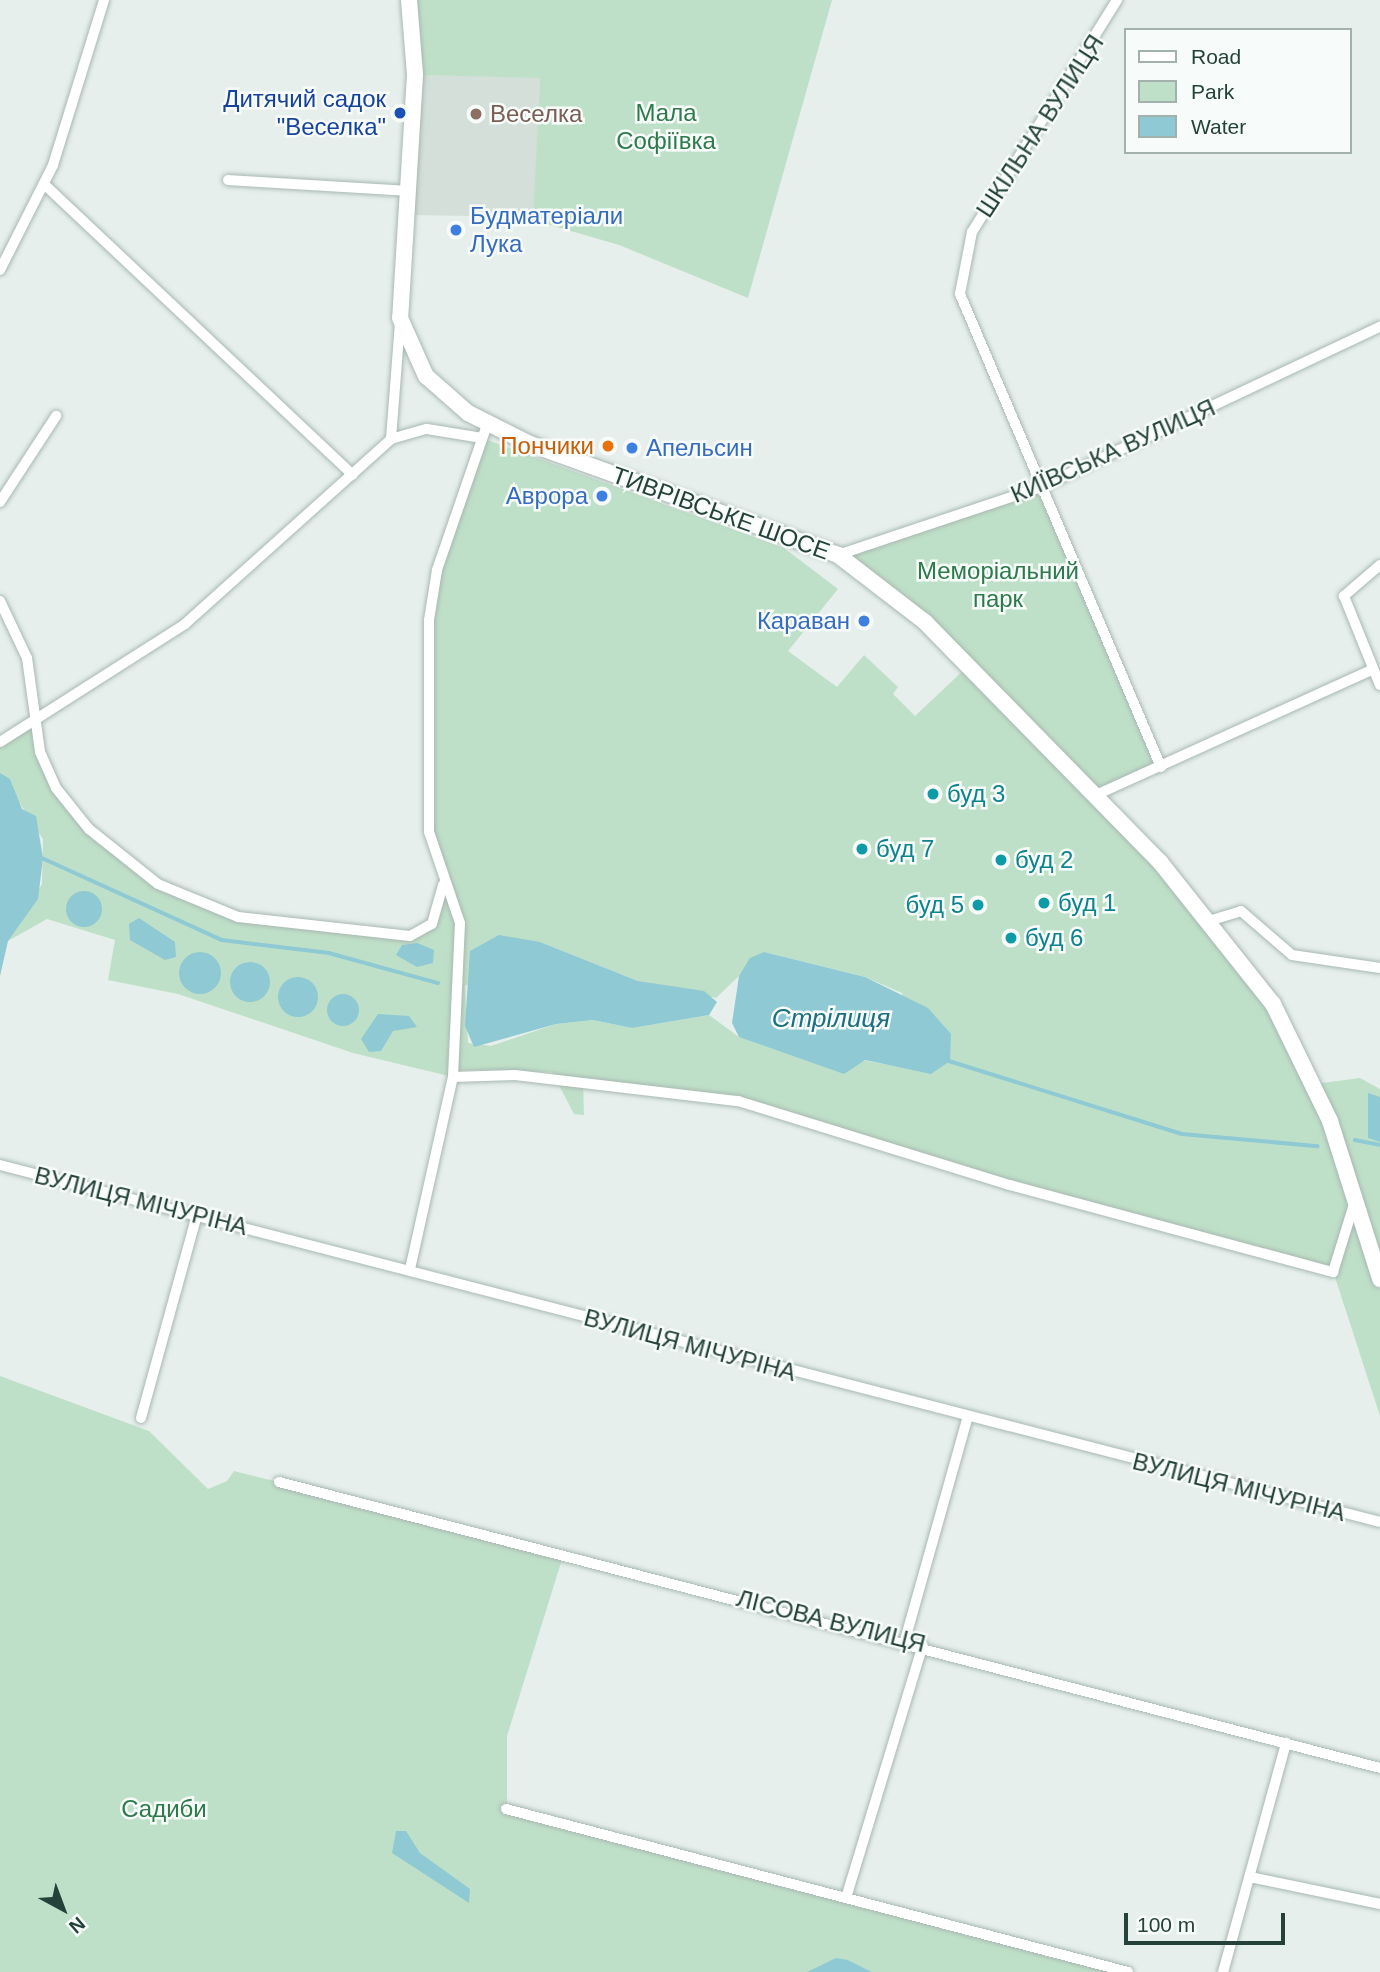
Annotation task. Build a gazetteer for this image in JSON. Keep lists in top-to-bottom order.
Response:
{
  "streets": {
    "main road": ["ТИВРІВСЬКЕ ШОСЕ"],
    "street": [
      "ШКІЛЬНА ВУЛИЦЯ",
      "КИЇВСЬКА ВУЛИЦЯ",
      "ВУЛИЦЯ МІЧУРІНА",
      "ЛІСОВА ВУЛИЦЯ"
    ]
  },
  "crossings": [
    ["ШКІЛЬНА ВУЛИЦЯ", "КИЇВСЬКА ВУЛИЦЯ"],
    ["КИЇВСЬКА ВУЛИЦЯ", "ТИВРІВСЬКЕ ШОСЕ"]
  ],
  "water": ["Стрілиця"],
  "parks": ["Мала Софіївка", "Меморіальний парк", "Садиби"],
  "places": [
    "Дитячий садок \"Веселка\"",
    "Веселка",
    "Будматеріали Лука",
    "Пончики",
    "Апельсин",
    "Аврора",
    "Караван",
    "буд 3",
    "буд 7",
    "буд 2",
    "буд 1",
    "буд 5",
    "буд 6"
  ],
  "legend": ["Road", "Park", "Water"],
  "scale_bar": "100 m",
  "north": "bottom right"
}
